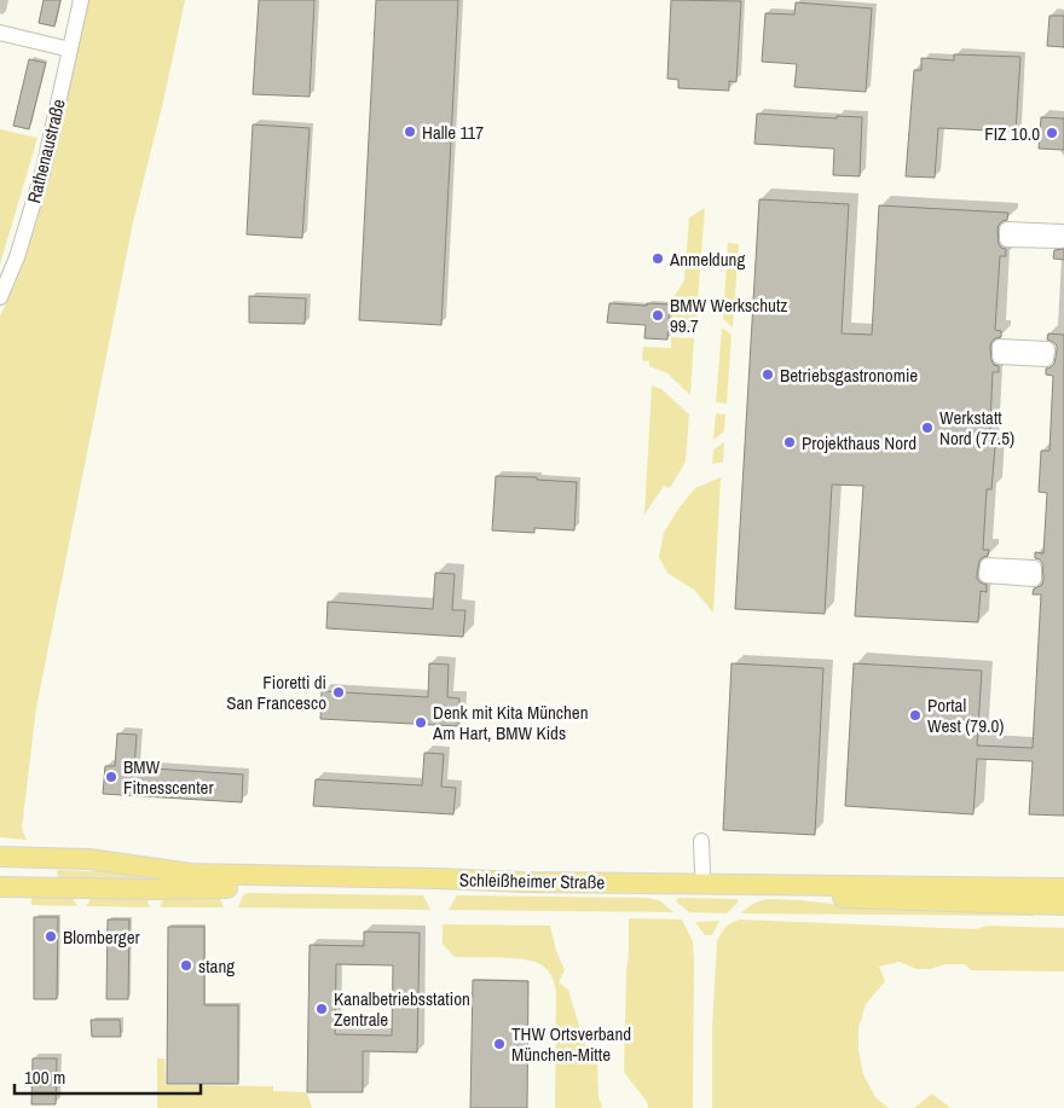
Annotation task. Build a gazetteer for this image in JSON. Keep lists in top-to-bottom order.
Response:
{
  "streets": {
    "main road": ["Schleißheimer Straße"],
    "street": ["Rathenaustraße"]
  },
  "places": [
    "Halle 117",
    "FIZ 10.0",
    "Anmeldung",
    "BMW Werkschutz 99.7",
    "Betriebsgastronomie",
    "Werkstatt Nord (77.5)",
    "Projekthaus Nord",
    "Fioretti di San Francesco",
    "Portal West (79.0)",
    "Denk mit Kita München Am Hart, BMW Kids",
    "BMW Fitnesscenter",
    "Blomberger",
    "stang",
    "Kanalbetriebsstation Zentrale",
    "THW Ortsverband München-Mitte"
  ],
  "scale_bar": "100 m"
}
